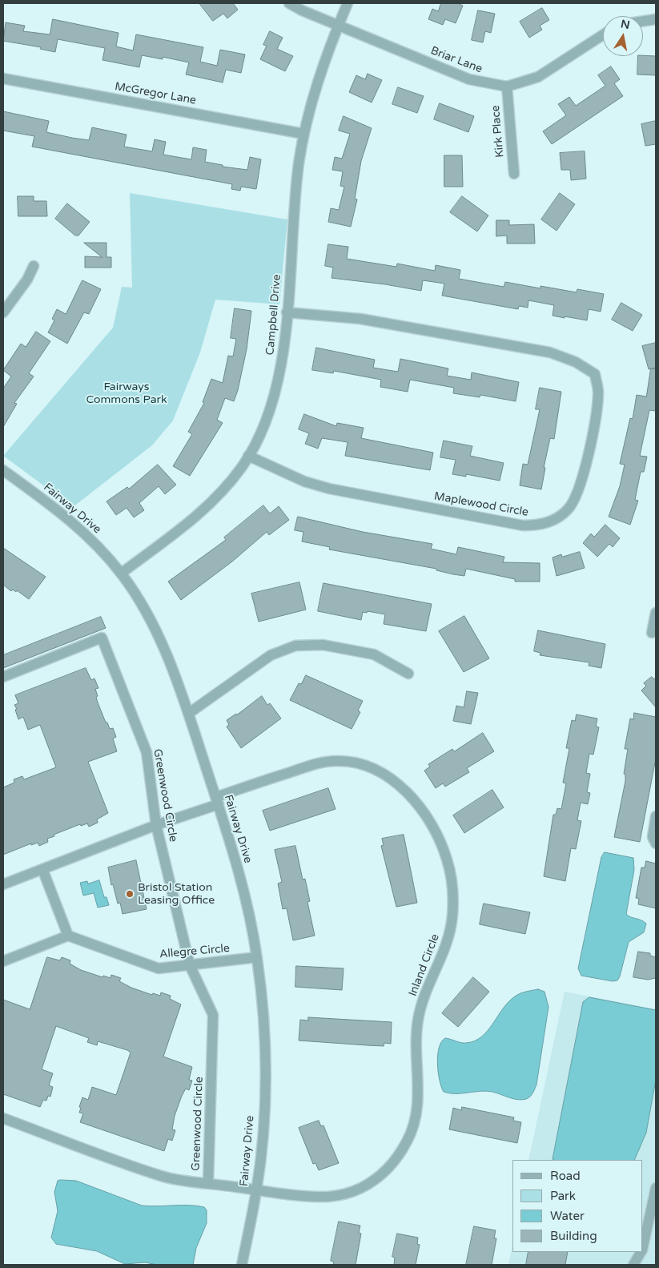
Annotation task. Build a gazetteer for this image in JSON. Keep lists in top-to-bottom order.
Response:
{
  "streets": {
    "street": [
      "Briar Lane",
      "McGregor Lane",
      "Kirk Place",
      "Campbell Drive",
      "Maplewood Circle",
      "Fairway Drive",
      "Greenwood Circle",
      "Allegre Circle",
      "Inland Circle"
    ]
  },
  "crossings": [
    ["Briar Lane", "Kirk Place"],
    ["Briar Lane", "Campbell Drive"],
    ["McGregor Lane", "Campbell Drive"],
    ["Campbell Drive", "Maplewood Circle"],
    ["Campbell Drive", "Fairway Drive"],
    ["Fairway Drive", "Greenwood Circle"],
    ["Fairway Drive", "Allegre Circle"],
    ["Fairway Drive", "Inland Circle"],
    ["Greenwood Circle", "Allegre Circle"],
    ["Greenwood Circle", "Inland Circle"]
  ],
  "parks": ["Fairways Commons Park"],
  "places": ["Bristol Station Leasing Office"],
  "legend": [
    "Road",
    "Park",
    "Water",
    "Building"
  ],
  "north": "top"
}
